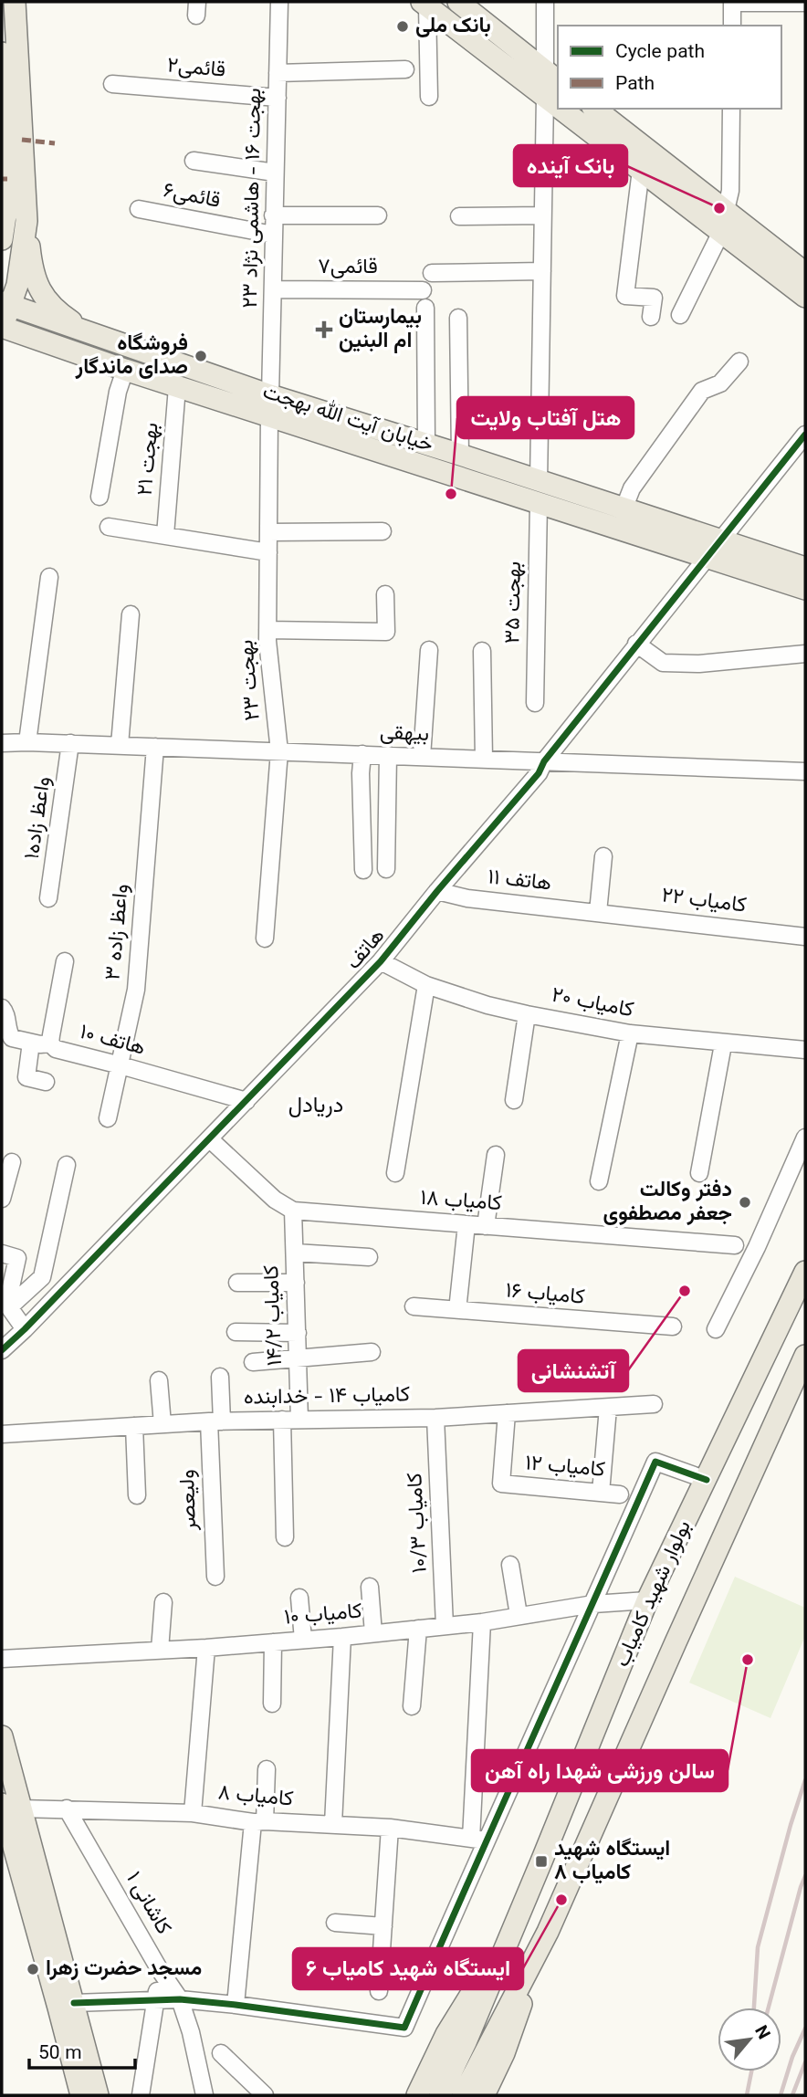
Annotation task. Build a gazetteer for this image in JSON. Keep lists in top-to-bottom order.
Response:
{
  "streets": {
    "main road": ["خیابان آیت الله بهجت", "بولوار شهید کامیاب"],
    "street": [
      "قائمی۲",
      "قائمی۶",
      "بهجت ۱۶ - هاشمی نژاد ۲۳",
      "قائمی۷",
      "بهجت ۲۱",
      "بهجت ۳۵",
      "بهجت ۲۳",
      "بیهقی",
      "واعظ زاده۱",
      "هاتف ۱۱",
      "کامیاب ۲۲",
      "واعظ زاده ۳",
      "هاتف",
      "کامیاب ۲۰",
      "هاتف ۱۰",
      "کامیاب ۱۸",
      "کامیاب ۱۶",
      "کامیاب ۱۴/۲",
      "کامیاب ۱۴ - خدابنده",
      "کامیاب ۱۲",
      "ولیعصر",
      "کامیاب ۱۰/۳",
      "کامیاب ۱۰",
      "کامیاب ۸",
      "کاشانی ۱"
    ]
  },
  "crossings": [
    ["قائمی۲", "بهجت ۱۶ - هاشمی نژاد ۲۳"],
    ["قائمی۶", "بهجت ۱۶ - هاشمی نژاد ۲۳"],
    ["بهجت ۱۶ - هاشمی نژاد ۲۳", "قائمی۷"],
    ["بهجت ۱۶ - هاشمی نژاد ۲۳", "خیابان آیت الله بهجت"],
    ["خیابان آیت الله بهجت", "بهجت ۲۱"],
    ["خیابان آیت الله بهجت", "بهجت ۳۵"],
    ["خیابان آیت الله بهجت", "بهجت ۲۳"],
    ["خیابان آیت الله بهجت", "هاتف"],
    ["بهجت ۲۳", "بیهقی"],
    ["بیهقی", "واعظ زاده۱"],
    ["بیهقی", "واعظ زاده ۳"],
    ["بیهقی", "هاتف"],
    ["هاتف ۱۱", "کامیاب ۲۲"],
    ["هاتف ۱۱", "هاتف"],
    ["واعظ زاده ۳", "هاتف ۱۰"],
    ["هاتف", "کامیاب ۲۰"],
    ["هاتف", "هاتف ۱۰"],
    ["کامیاب ۱۸", "کامیاب ۱۴/۲"],
    ["کامیاب ۱۴/۲", "کامیاب ۱۴ - خدابنده"],
    ["کامیاب ۱۴ - خدابنده", "کامیاب ۱۲"],
    ["کامیاب ۱۴ - خدابنده", "ولیعصر"],
    ["کامیاب ۱۴ - خدابنده", "کامیاب ۱۰/۳"],
    ["کامیاب ۱۰/۳", "کامیاب ۱۰"],
    ["بولوار شهید کامیاب", "کامیاب ۱۰"],
    ["کامیاب ۸", "کاشانی ۱"]
  ],
  "districts": ["دریادل"],
  "places": {
    "other": [
      "بانک ملی",
      "بانک آینده",
      "فروشگاه صدای ماندگار",
      "هتل آفتاب ولایت",
      "دفتر وکالت جعفر مصطفوی",
      "آتشنشانی",
      "سالن ورزشی شهدا راه آهن",
      "ایستگاه شهید کامیاب ۶",
      "مسجد حضرت زهرا"
    ],
    "health": ["بیمارستان ام البنین"],
    "transit": ["ایستگاه شهید کامیاب ۸"]
  },
  "legend": ["Cycle path", "Path"],
  "scale_bar": "50 m",
  "north": "top right"
}
